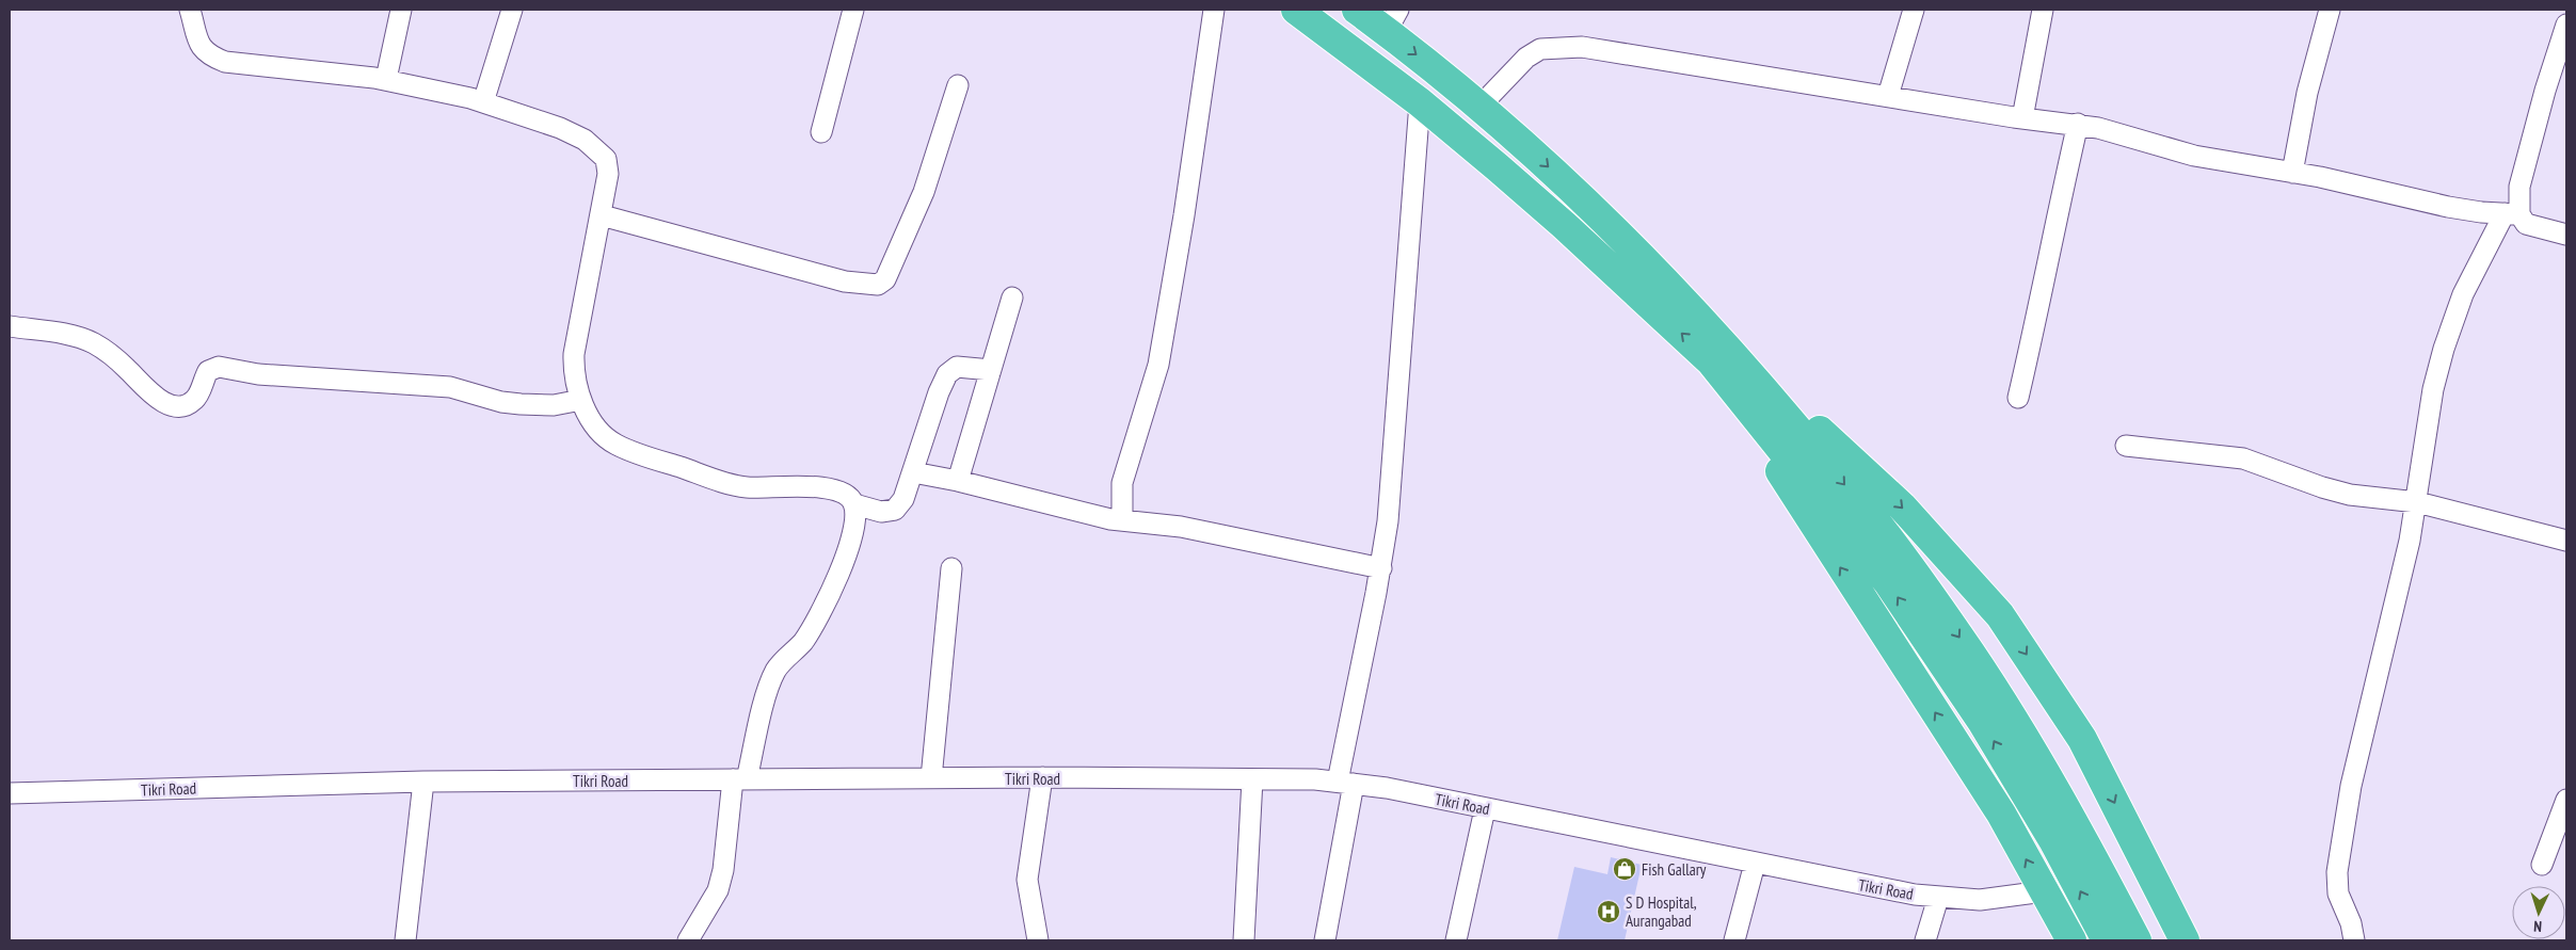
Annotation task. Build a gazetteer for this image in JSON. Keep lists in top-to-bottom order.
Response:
{
  "streets": {
    "street": ["Tikri Road"]
  },
  "places": {
    "shop": ["Fish Gallary"],
    "hospital": ["S D Hospital, Aurangabad"]
  },
  "north": "bottom"
}
